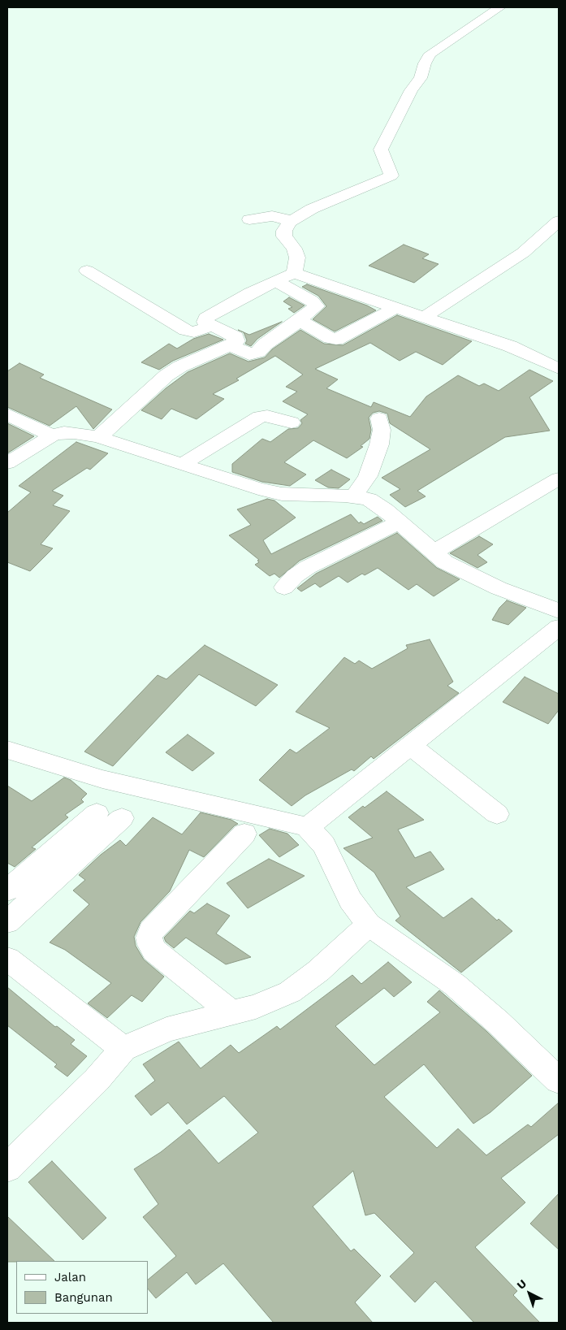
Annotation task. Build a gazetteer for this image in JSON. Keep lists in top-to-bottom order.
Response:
{
  "legend": ["Jalan", "Bangunan"],
  "north": "top left"
}
